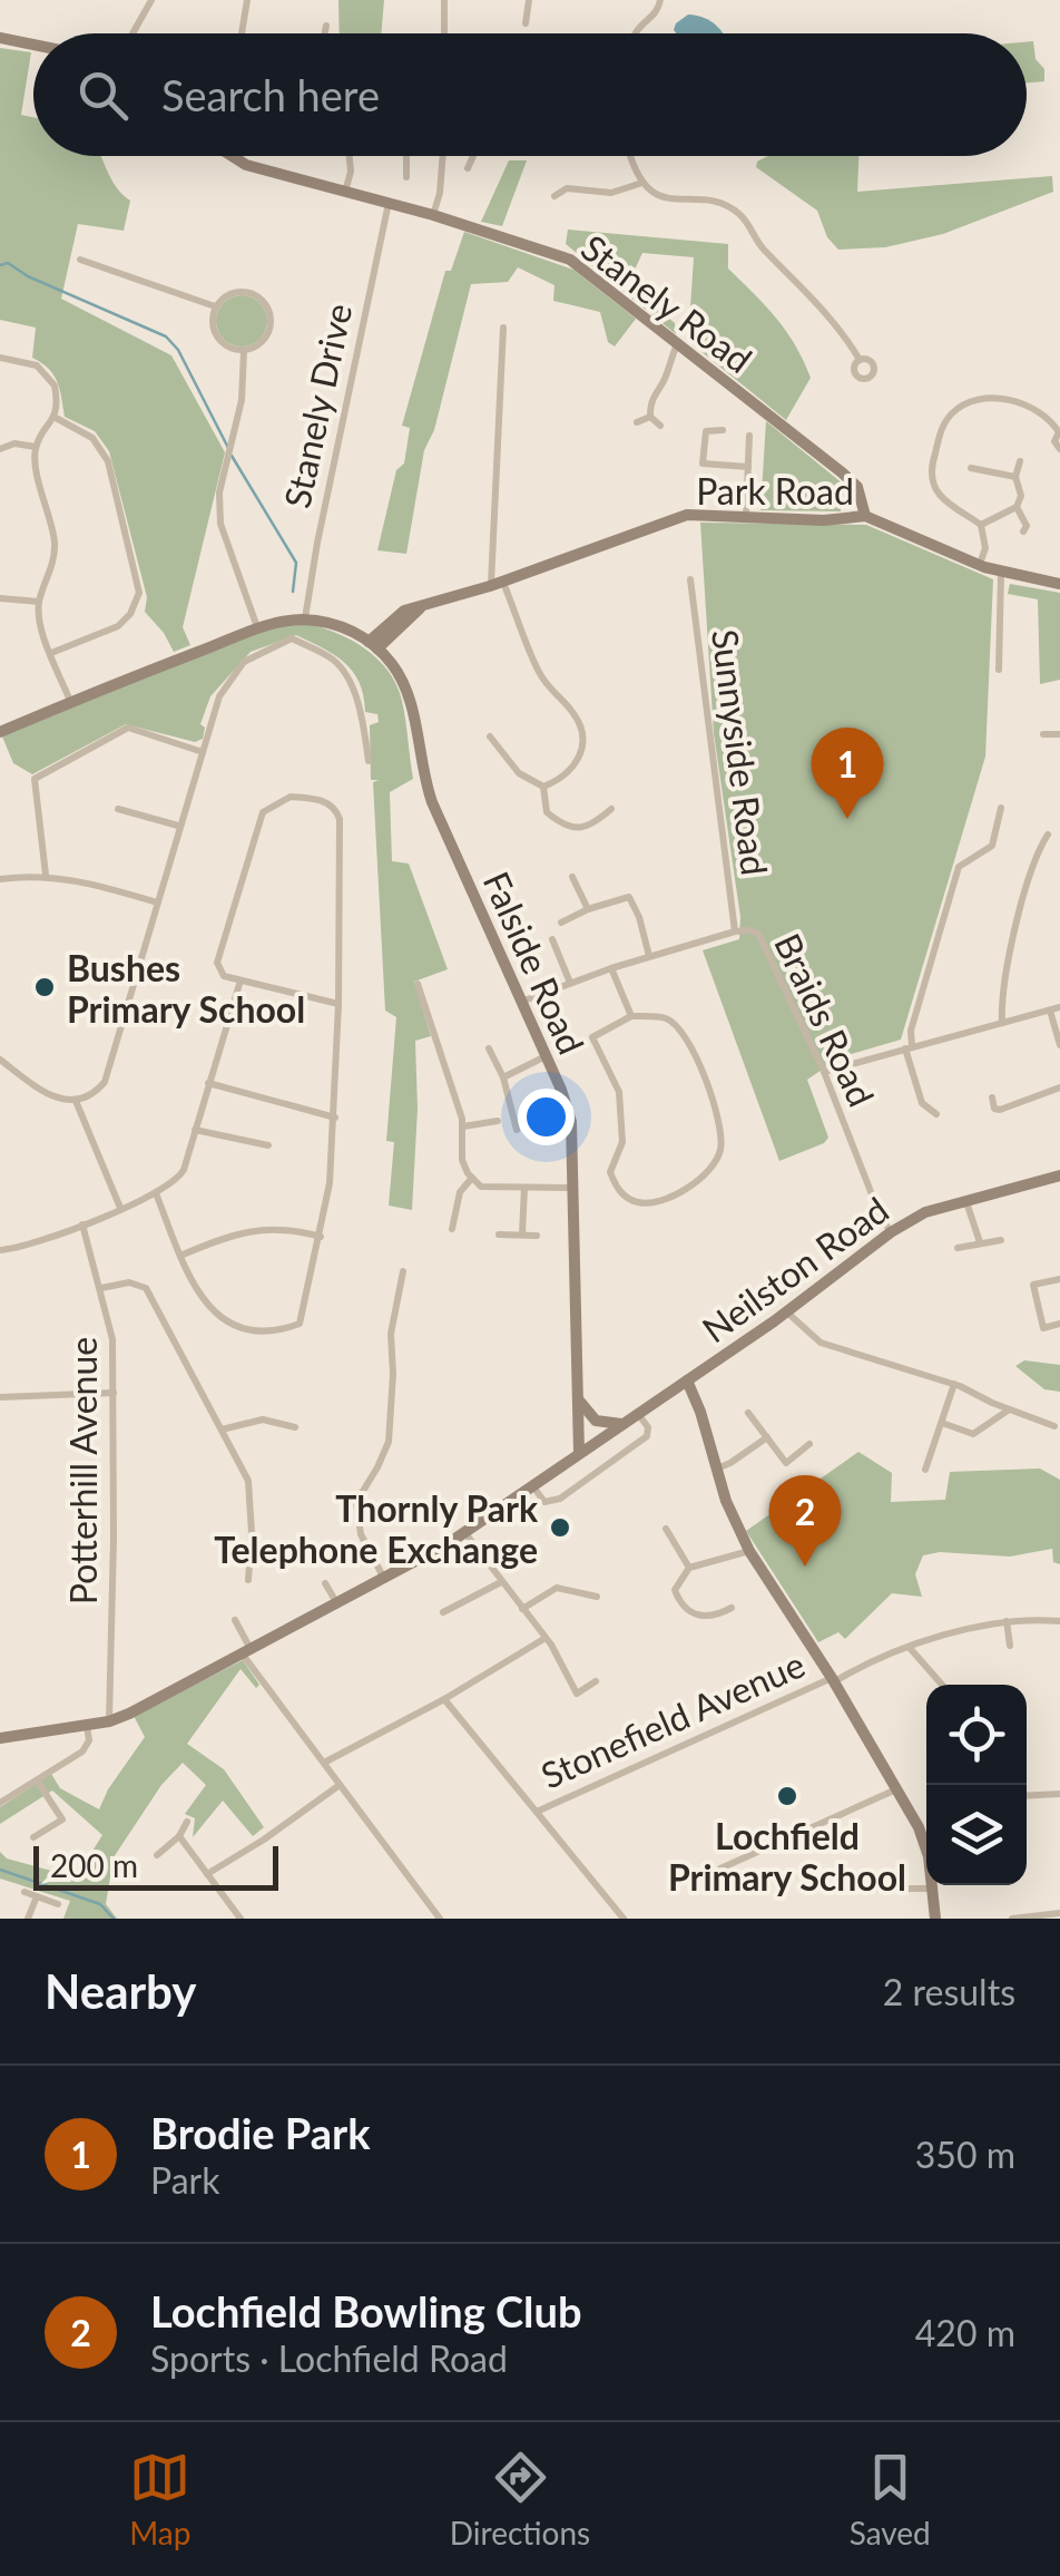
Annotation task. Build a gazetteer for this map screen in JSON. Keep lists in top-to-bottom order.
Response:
{
  "streets": {
    "street": [
      "Stanely Road",
      "Stanely Drive",
      "Park Road",
      "Sunnyside Road",
      "Falside Road",
      "Braids Road",
      "Neilston Road",
      "Potterhill Avenue",
      "Stonefield Avenue"
    ]
  },
  "crossings": [
    ["Stanely Road", "Stanely Drive"],
    ["Stanely Road", "Park Road"],
    ["Park Road", "Falside Road"],
    ["Sunnyside Road", "Braids Road"],
    ["Falside Road", "Braids Road"],
    ["Falside Road", "Neilston Road"],
    ["Braids Road", "Neilston Road"],
    ["Neilston Road", "Potterhill Avenue"]
  ],
  "places": ["Bushes Primary School", "Thornly Park Telephone Exchange", "Lochfield Primary School"],
  "scale_bar": "200 m",
  "page": {
    "search": "Search here",
    "pins": ["1", "2"],
    "scale": "200 m",
    "heading": ["Nearby", "2 results"],
    "list": [
      {
        "mark": "1",
        "name": "Brodie Park",
        "note": "Park",
        "value": "350 m"
      },
      {
        "mark": "2",
        "name": "Lochfield Bowling Club",
        "note": "Sports · Lochfield Road",
        "value": "420 m"
      }
    ],
    "nav": ["Map", "Directions", "Saved"]
  }
}
